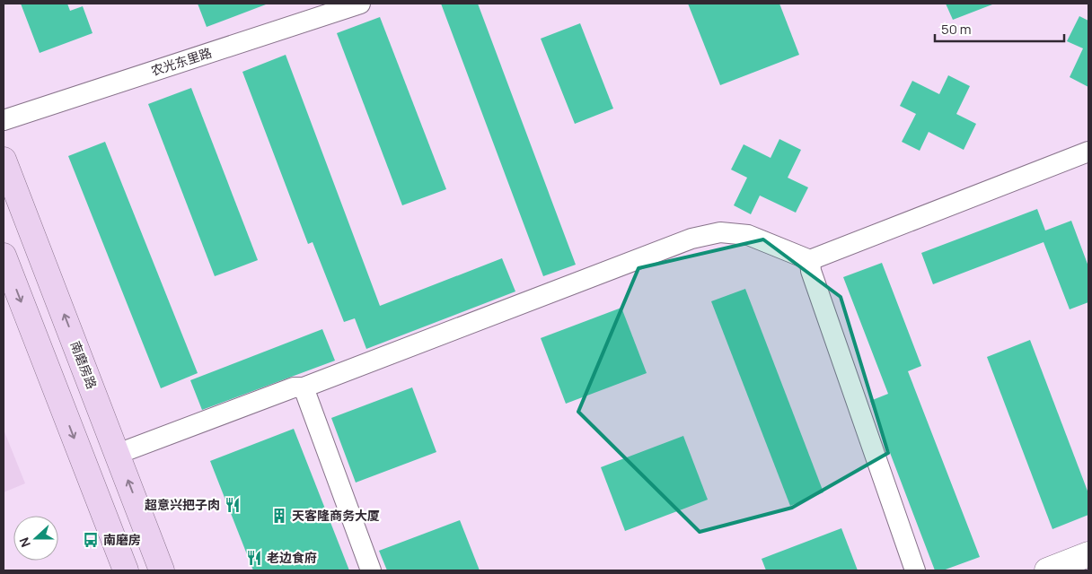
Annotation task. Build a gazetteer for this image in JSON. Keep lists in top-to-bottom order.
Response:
{
  "streets": {
    "main road": ["南磨房路"],
    "street": ["农光东里路"]
  },
  "places": {
    "restaurant": ["超意兴把子肉", "老边食府"],
    "building": ["天客隆商务大厦"],
    "bus stop": ["南磨房"]
  },
  "scale_bar": "50 m",
  "north": "left"
}
